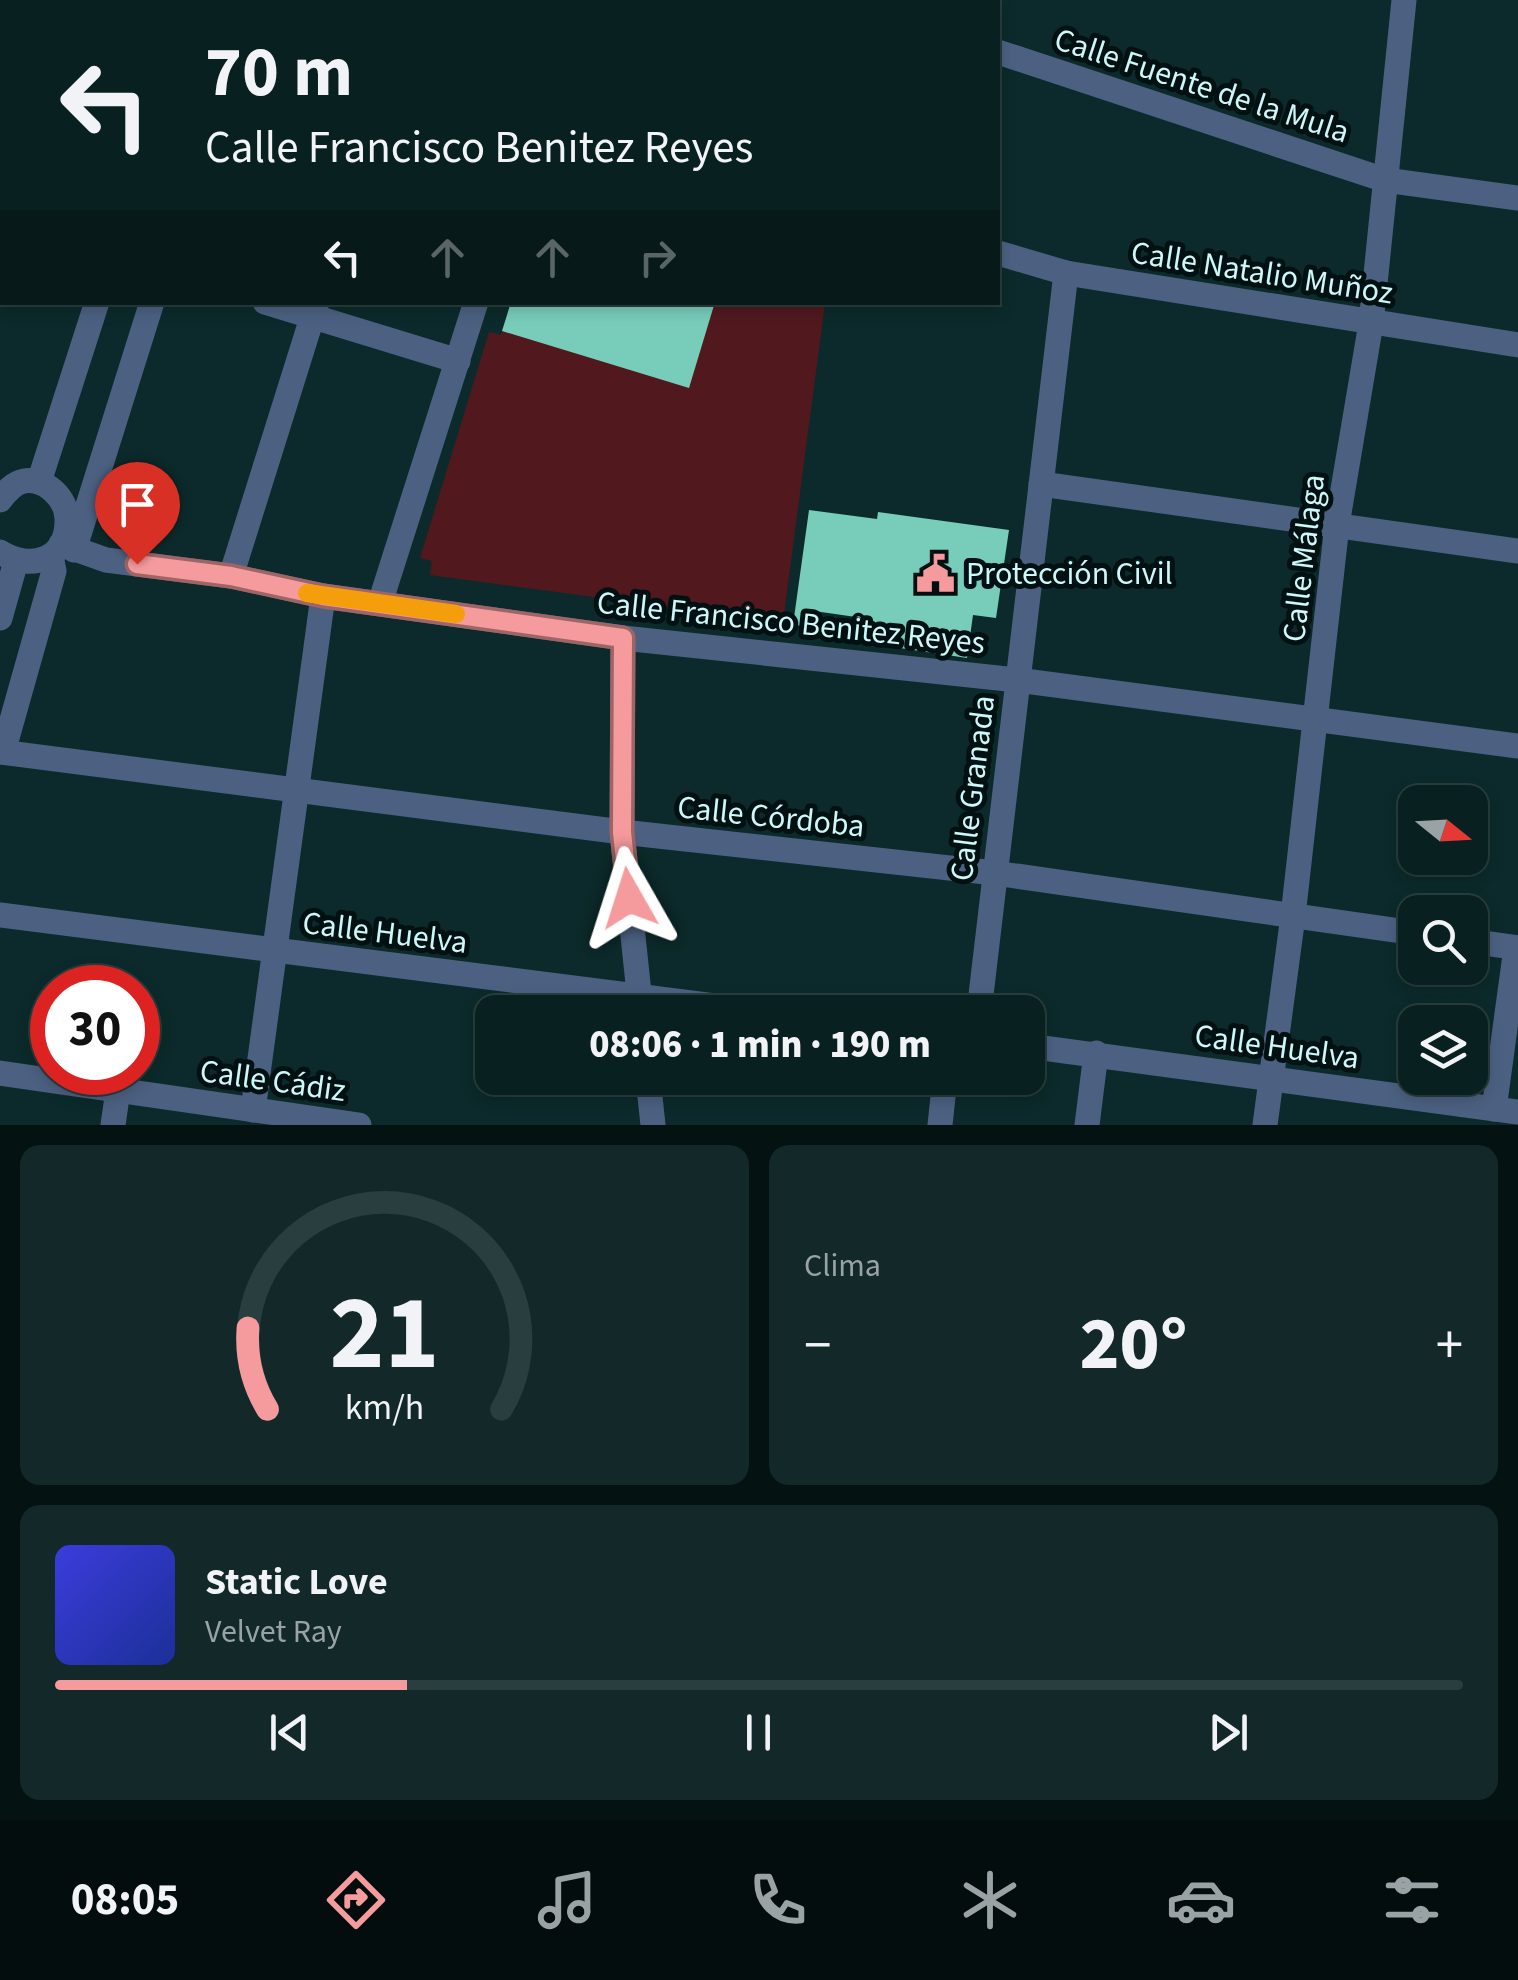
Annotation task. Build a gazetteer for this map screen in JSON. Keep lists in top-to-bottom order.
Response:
{
  "streets": {
    "street": [
      "Calle Fuente de la Mula",
      "Calle Natalio Muñoz",
      "Calle Málaga",
      "Calle Francisco Benitez Reyes",
      "Calle Granada",
      "Calle Córdoba",
      "Calle Huelva",
      "Calle Cádiz"
    ]
  },
  "crossings": [
    ["Calle Fuente de la Mula", "Calle Málaga"],
    ["Calle Natalio Muñoz", "Calle Málaga"],
    ["Calle Natalio Muñoz", "Calle Granada"],
    ["Calle Málaga", "Calle Francisco Benitez Reyes"],
    ["Calle Málaga", "Calle Córdoba"],
    ["Calle Málaga", "Calle Huelva"],
    ["Calle Francisco Benitez Reyes", "Calle Granada"],
    ["Calle Granada", "Calle Córdoba"]
  ],
  "places": {
    "public building": ["Protección Civil"]
  },
  "north": "right",
  "page": {
    "turn": ["70 m", "Calle Francisco Benitez Reyes"],
    "limit": "30",
    "trip": "08:06 · 1 min · 190 m",
    "tile": "Clima",
    "heat": ["−", "20°", "+"],
    "song": ["Static Love", "Velvet Ray"],
    "tabs": "08:05",
    "gauge": ["21", "km/h"]
  }
}
